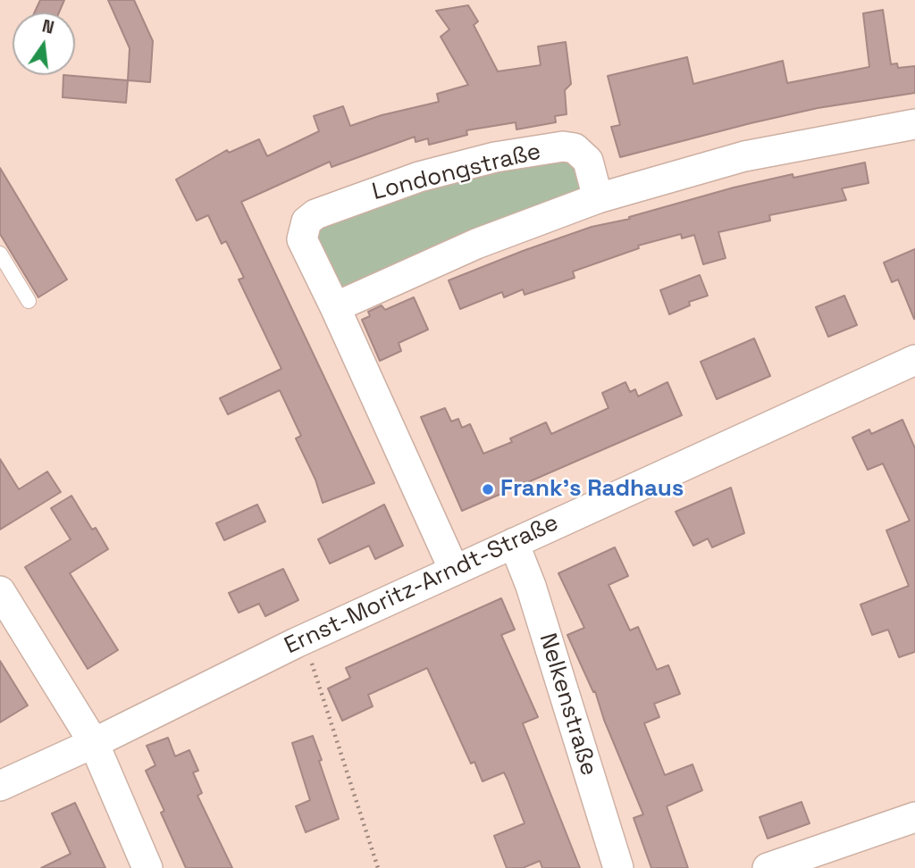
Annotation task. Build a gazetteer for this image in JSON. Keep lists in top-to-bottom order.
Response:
{
  "streets": {
    "street": ["Londongstraße", "Ernst-Moritz-Arndt-Straße", "Nelkenstraße"]
  },
  "crossings": [
    ["Londongstraße", "Ernst-Moritz-Arndt-Straße"],
    ["Ernst-Moritz-Arndt-Straße", "Nelkenstraße"]
  ],
  "places": ["Frank's Radhaus"],
  "north": "top"
}
